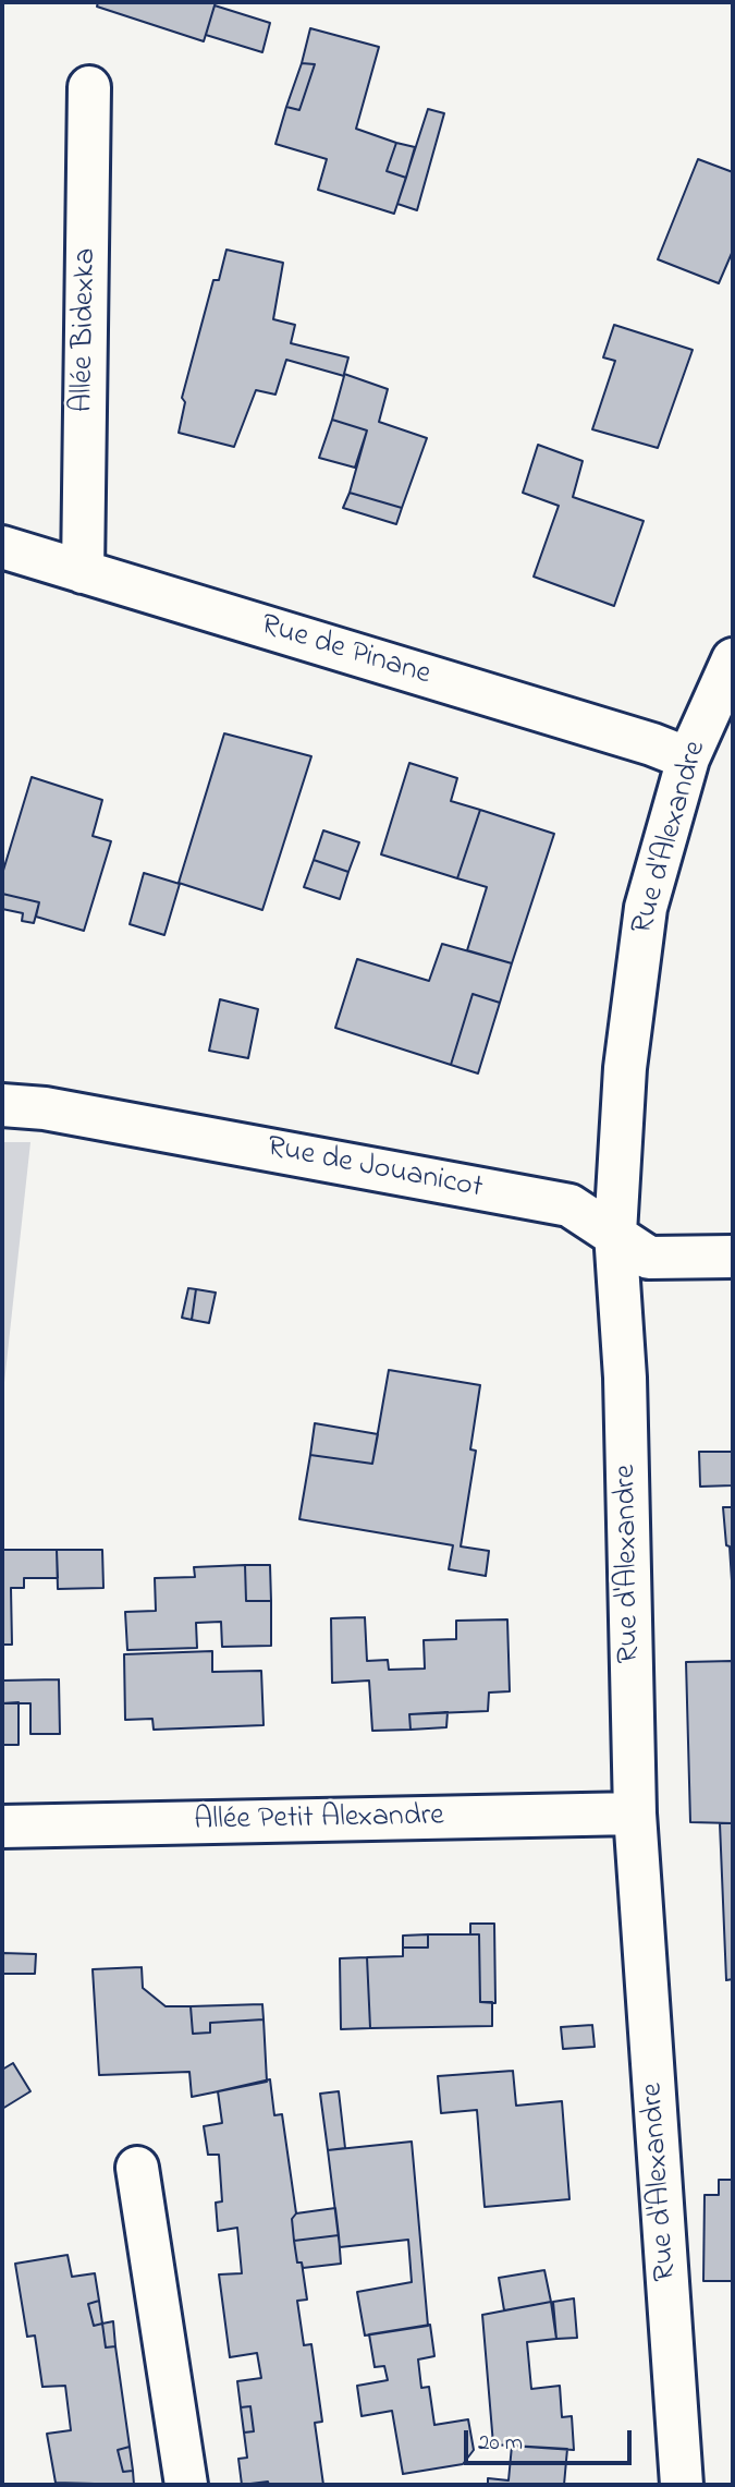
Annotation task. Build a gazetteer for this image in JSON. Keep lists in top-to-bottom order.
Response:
{
  "streets": {
    "street": [
      "Allée Bidexka",
      "Rue de Pinane",
      "Rue d'Alexandre",
      "Rue de Jouanicot",
      "Allée Petit Alexandre"
    ]
  },
  "crossings": [
    ["Allée Bidexka", "Rue de Pinane"],
    ["Rue de Pinane", "Rue d'Alexandre"],
    ["Rue d'Alexandre", "Rue de Jouanicot"],
    ["Rue d'Alexandre", "Allée Petit Alexandre"]
  ],
  "scale_bar": "20 m"
}
